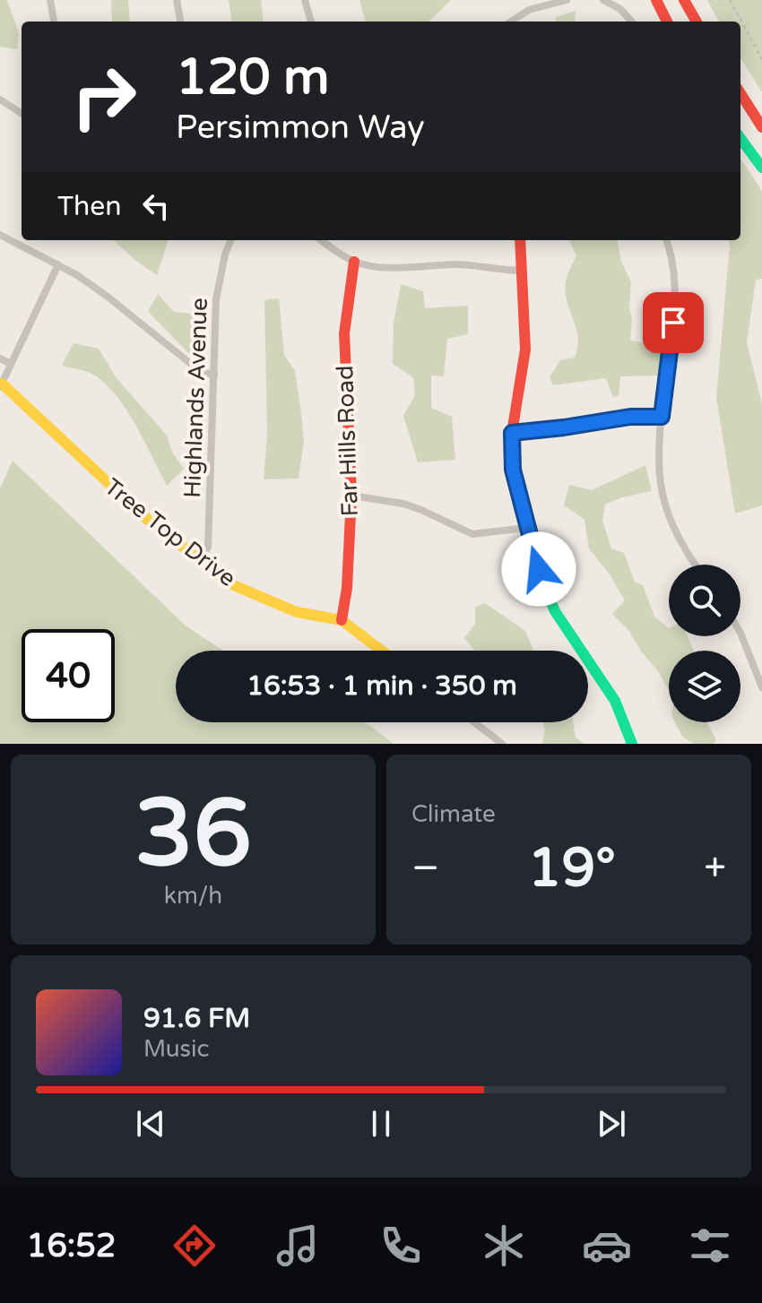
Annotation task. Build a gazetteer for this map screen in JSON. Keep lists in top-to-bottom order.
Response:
{
  "streets": {
    "main road": ["Far Hills Road", "Tree Top Drive"],
    "street": ["Highlands Avenue"]
  },
  "crossings": [
    ["Highlands Avenue", "Tree Top Drive"],
    ["Far Hills Road", "Tree Top Drive"]
  ],
  "page": {
    "turn": ["120 m", "Persimmon Way"],
    "then": "Then",
    "limit": "40",
    "trip": "16:53 · 1 min · 350 m",
    "tile": [
      ["36", "km/h"],
      "Climate"
    ],
    "heat": ["−", "19°", "+"],
    "song": ["91.6 FM", "Music"],
    "tabs": "16:52"
  }
}
